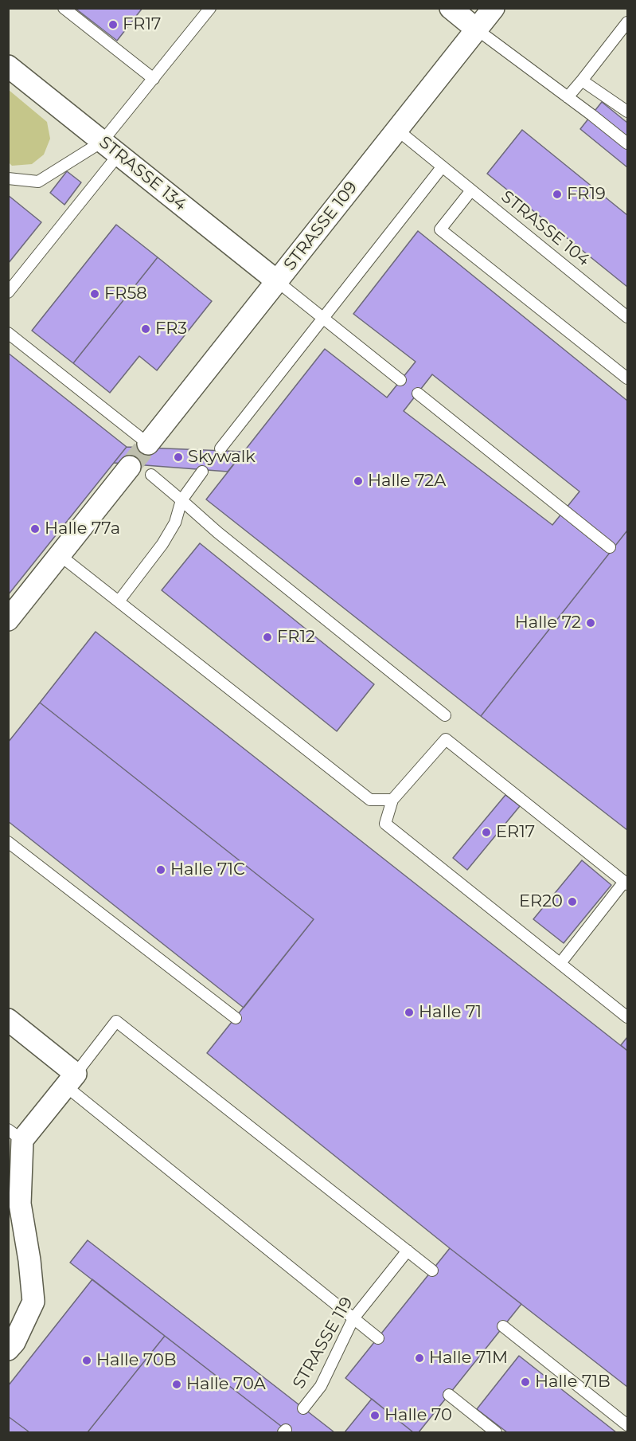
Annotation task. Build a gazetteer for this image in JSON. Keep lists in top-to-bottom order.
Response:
{
  "streets": {
    "street": ["STRASSE 134", "STRASSE 109"],
    "lane": ["STRASSE 104", "STRASSE 119"]
  },
  "crossings": [
    ["STRASSE 134", "STRASSE 109"],
    ["STRASSE 109", "STRASSE 104"]
  ],
  "places": [
    "FR17",
    "FR19",
    "FR58",
    "FR3",
    "Skywalk",
    "Halle 72A",
    "Halle 77a",
    "Halle 72",
    "FR12",
    "ER17",
    "Halle 71C",
    "ER20",
    "Halle 71",
    "Halle 71M",
    "Halle 70B",
    "Halle 71B",
    "Halle 70A",
    "Halle 70"
  ]
}
